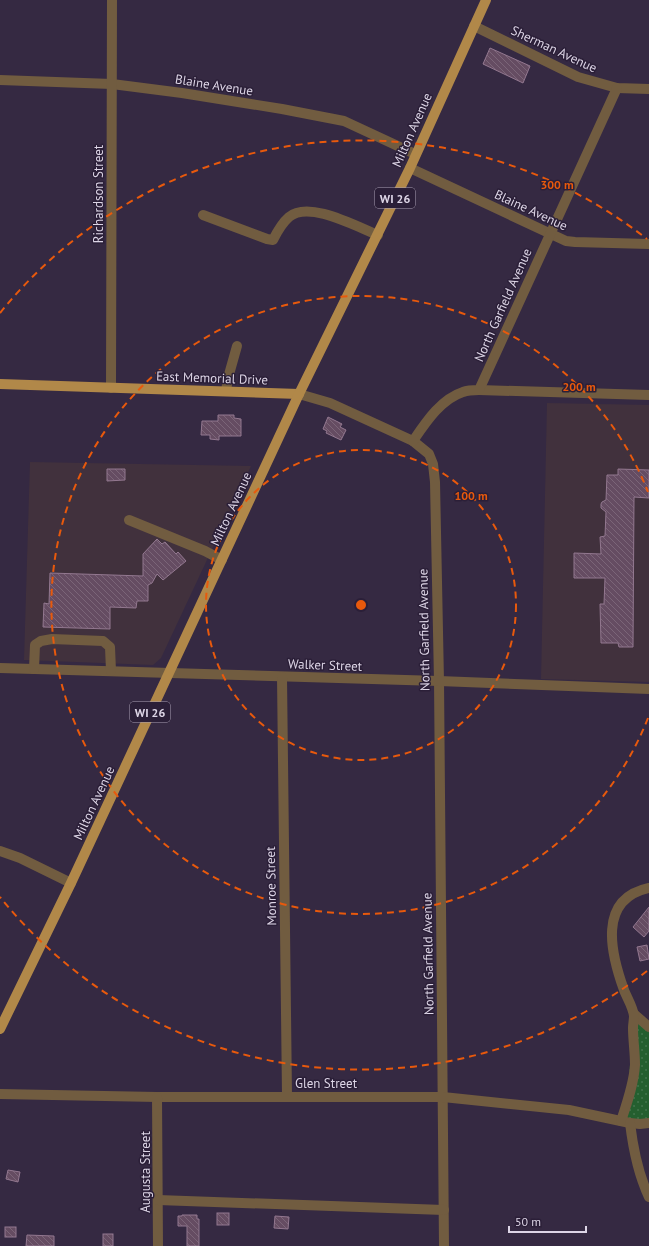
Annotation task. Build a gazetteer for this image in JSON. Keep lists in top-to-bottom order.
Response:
{
  "streets": {
    "main road": ["Milton Avenue", "WI 26", "East Memorial Drive"],
    "street": [
      "Sherman Avenue",
      "Blaine Avenue",
      "Richardson Street",
      "North Garfield Avenue",
      "Walker Street",
      "Monroe Street",
      "Glen Street",
      "Augusta Street"
    ]
  },
  "crossings": [
    ["Sherman Avenue", "Milton Avenue"],
    ["Sherman Avenue", "North Garfield Avenue"],
    ["Blaine Avenue", "Milton Avenue"],
    ["Blaine Avenue", "Richardson Street"],
    ["Blaine Avenue", "North Garfield Avenue"],
    ["Milton Avenue", "East Memorial Drive"],
    ["Milton Avenue", "Walker Street"],
    ["Richardson Street", "East Memorial Drive"],
    ["North Garfield Avenue", "East Memorial Drive"],
    ["North Garfield Avenue", "Walker Street"],
    ["North Garfield Avenue", "Glen Street"],
    ["Walker Street", "Monroe Street"],
    ["Monroe Street", "Glen Street"],
    ["Glen Street", "Augusta Street"]
  ],
  "scale_bar": "50 m",
  "rings": ["300 m", "200 m", "100 m"]
}
